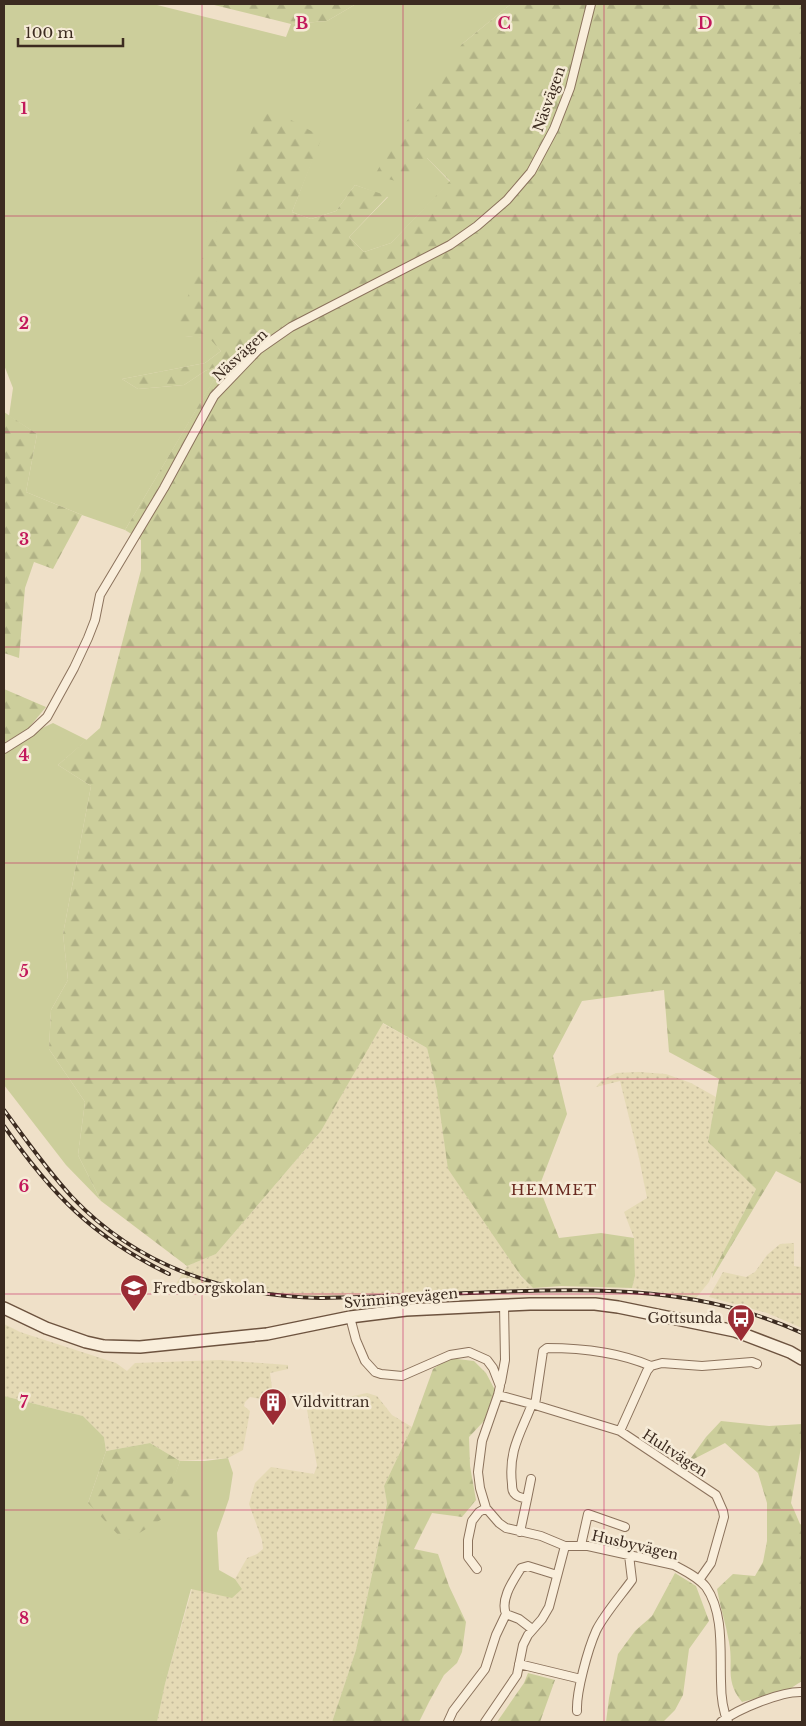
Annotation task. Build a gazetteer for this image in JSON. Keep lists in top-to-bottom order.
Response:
{
  "streets": {
    "main road": ["Svinningevägen"],
    "street": ["Näsvägen", "Hultvägen", "Husbyvägen"]
  },
  "crossings": [
    ["Svinningevägen", "Husbyvägen"],
    ["Hultvägen", "Husbyvägen"]
  ],
  "districts": ["HEMMET"],
  "places": {
    "school or university": ["Fredborgskolan"],
    "bus stop": ["Gottsunda"],
    "building": ["Vildvittran"]
  },
  "scale_bar": "100 m",
  "grid": {
    "columns": ["B", "C", "D"],
    "rows": [
      "1",
      "2",
      "3",
      "4",
      "5",
      "6",
      "7",
      "8"
    ]
  }
}
